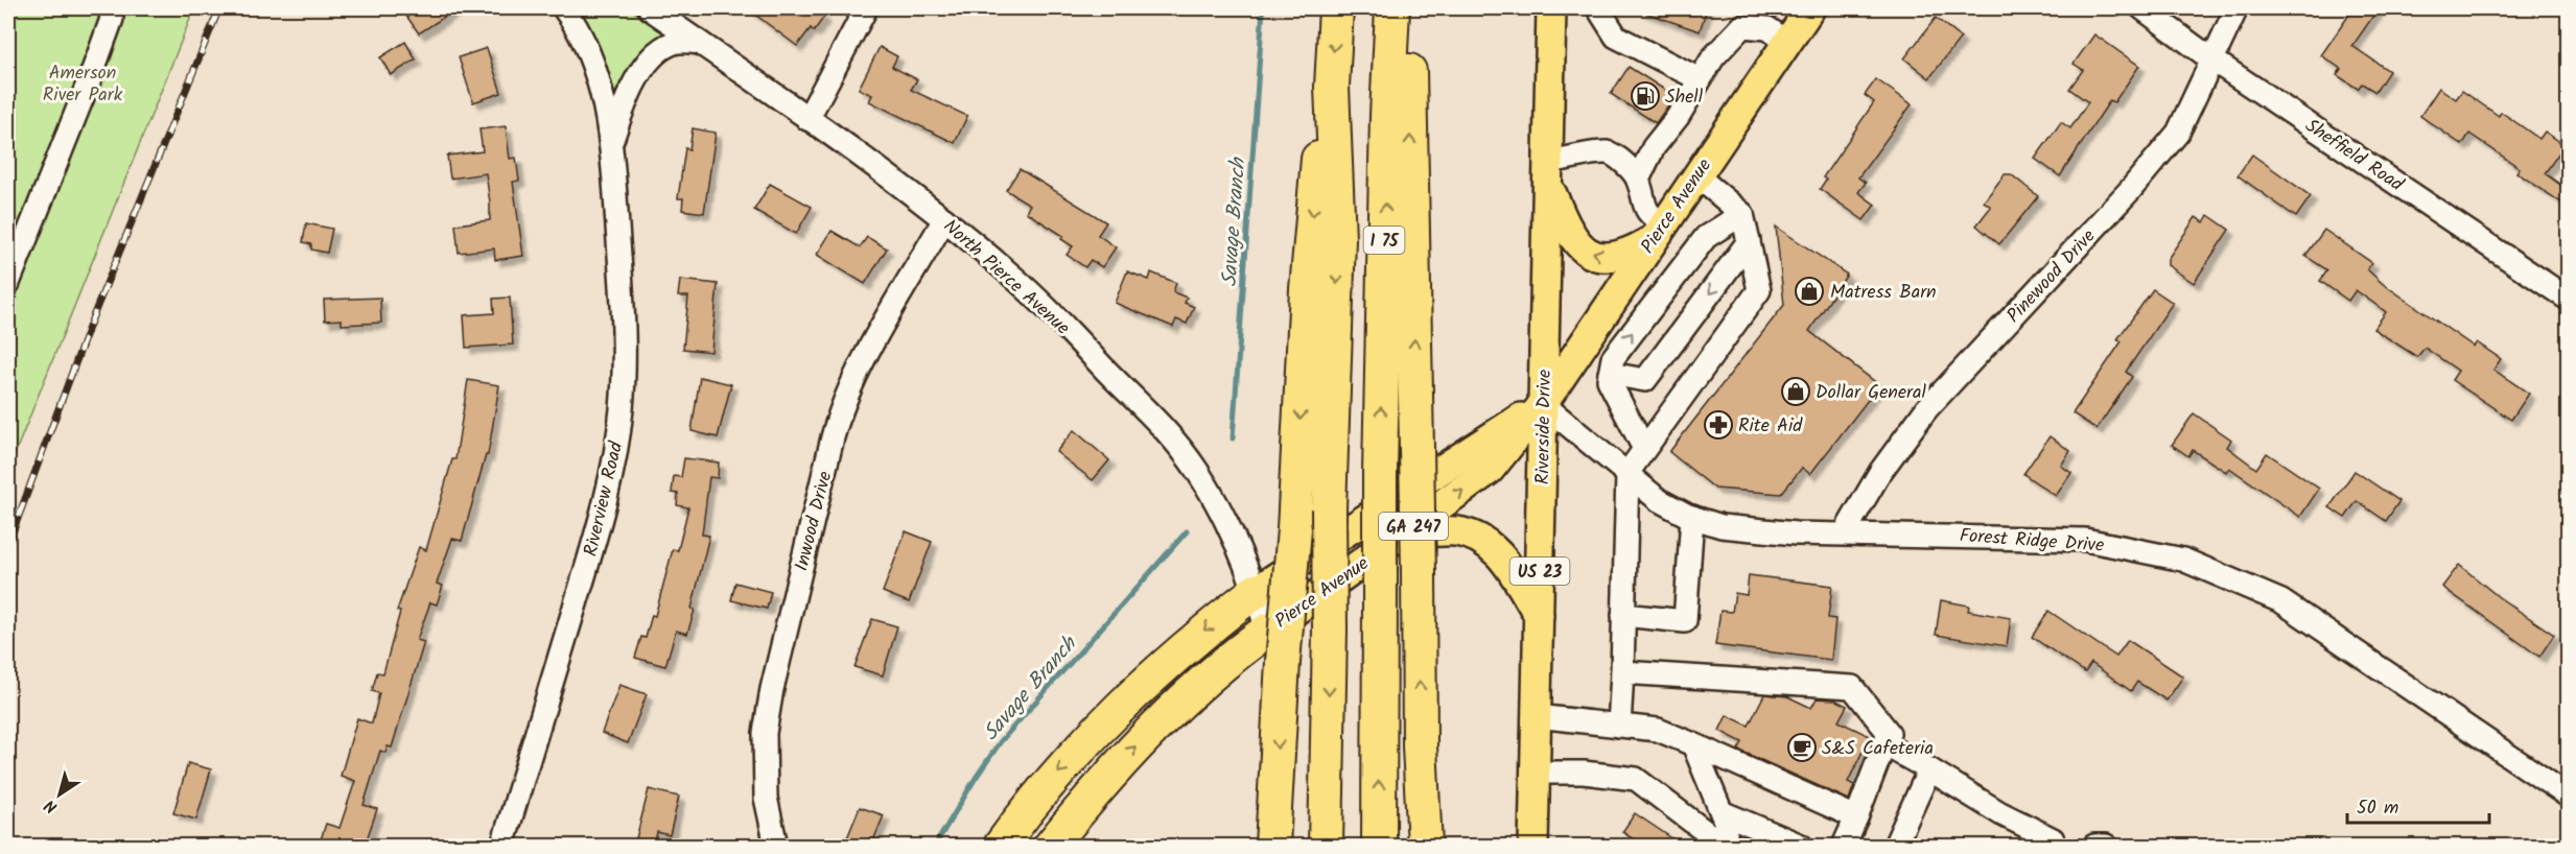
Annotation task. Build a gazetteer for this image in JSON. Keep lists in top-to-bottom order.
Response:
{
  "streets": {
    "highway": ["I 75"],
    "main road": [
      "Pierce Avenue",
      "Riverside Drive",
      "GA 247",
      "US 23"
    ],
    "street": [
      "Sheffield Road",
      "Pinewood Drive",
      "North Pierce Avenue",
      "Riverview Road",
      "Inwood Drive",
      "Forest Ridge Drive"
    ]
  },
  "crossings": [
    ["Sheffield Road", "Pinewood Drive"],
    ["Pierce Avenue", "North Pierce Avenue"],
    ["Pierce Avenue", "Riverside Drive"],
    ["Pierce Avenue", "Forest Ridge Drive"],
    ["Pinewood Drive", "Forest Ridge Drive"],
    ["North Pierce Avenue", "Riverview Road"],
    ["North Pierce Avenue", "Inwood Drive"],
    ["Riverside Drive", "Forest Ridge Drive"]
  ],
  "water": ["Savage Branch"],
  "parks": ["Amerson River Park"],
  "places": {
    "fuel station": ["Shell"],
    "shop": ["Matress Barn", "Dollar General"],
    "pharmacy": ["Rite Aid"],
    "cafe": ["S&S Cafeteria"]
  },
  "scale_bar": "50 m",
  "north": "bottom left"
}
